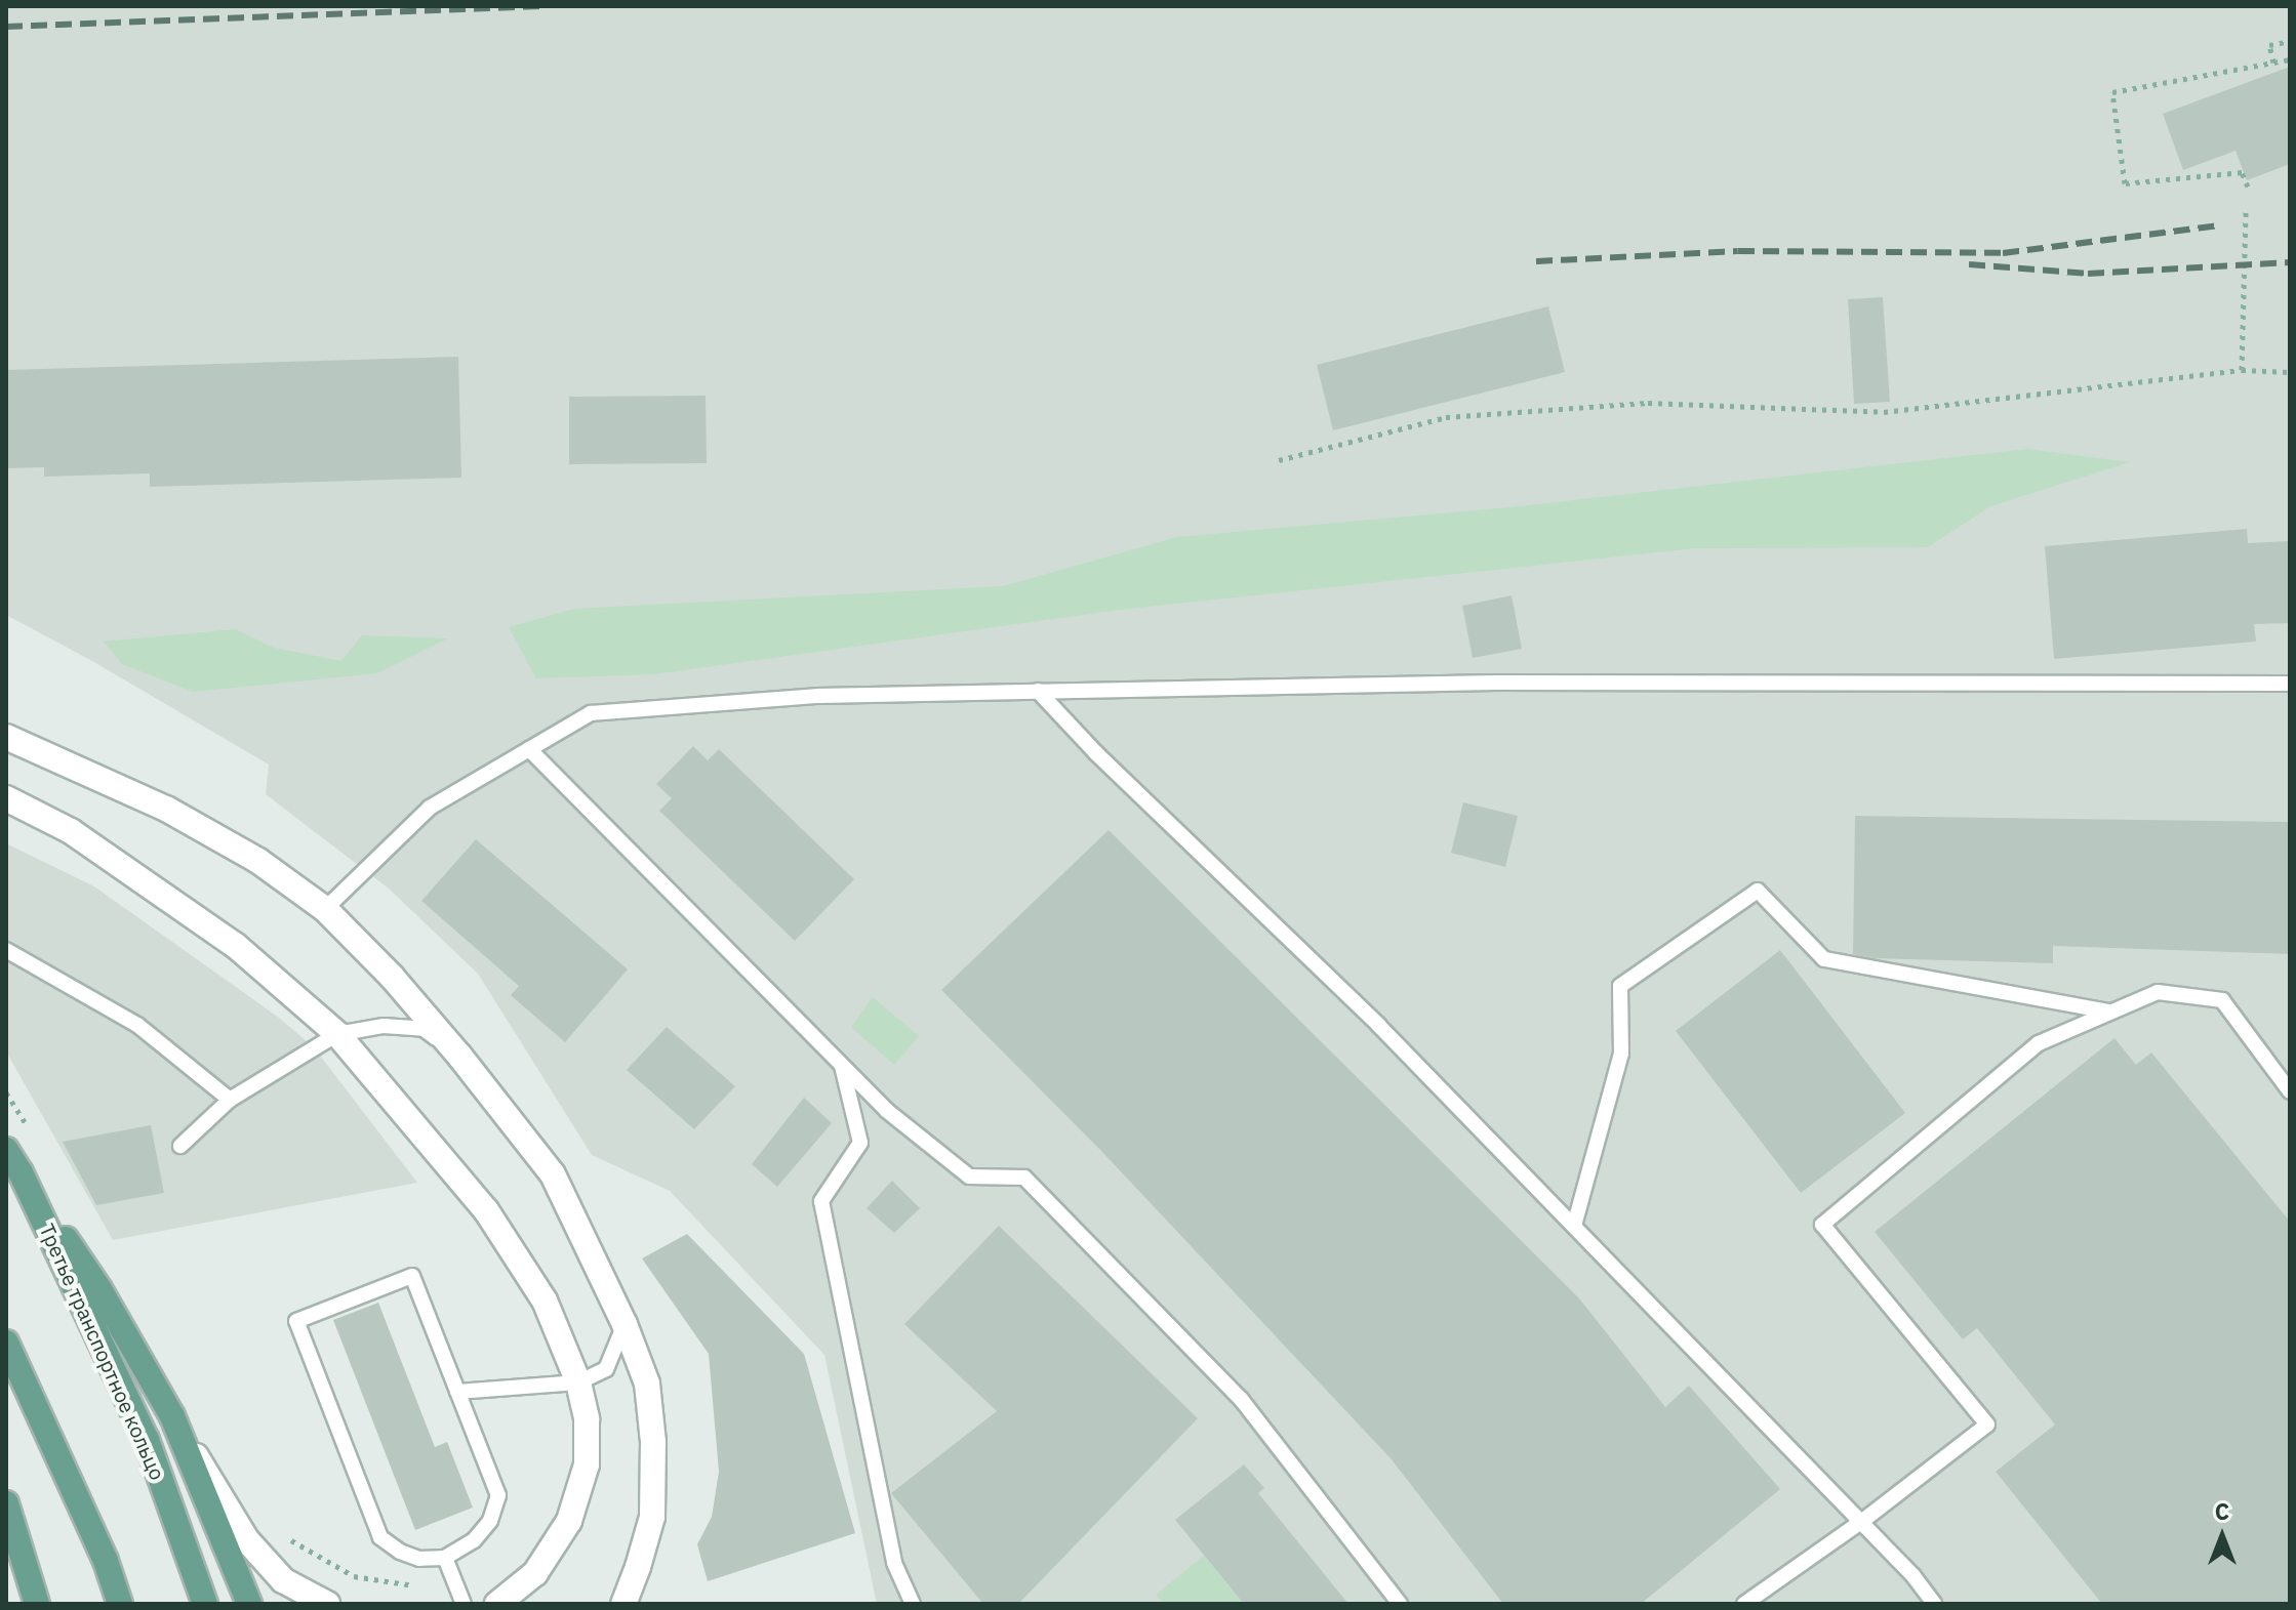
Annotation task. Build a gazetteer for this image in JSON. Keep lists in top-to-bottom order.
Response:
{
  "streets": {
    "main road": ["Третье транспортное кольцо"]
  },
  "north": "top"
}
